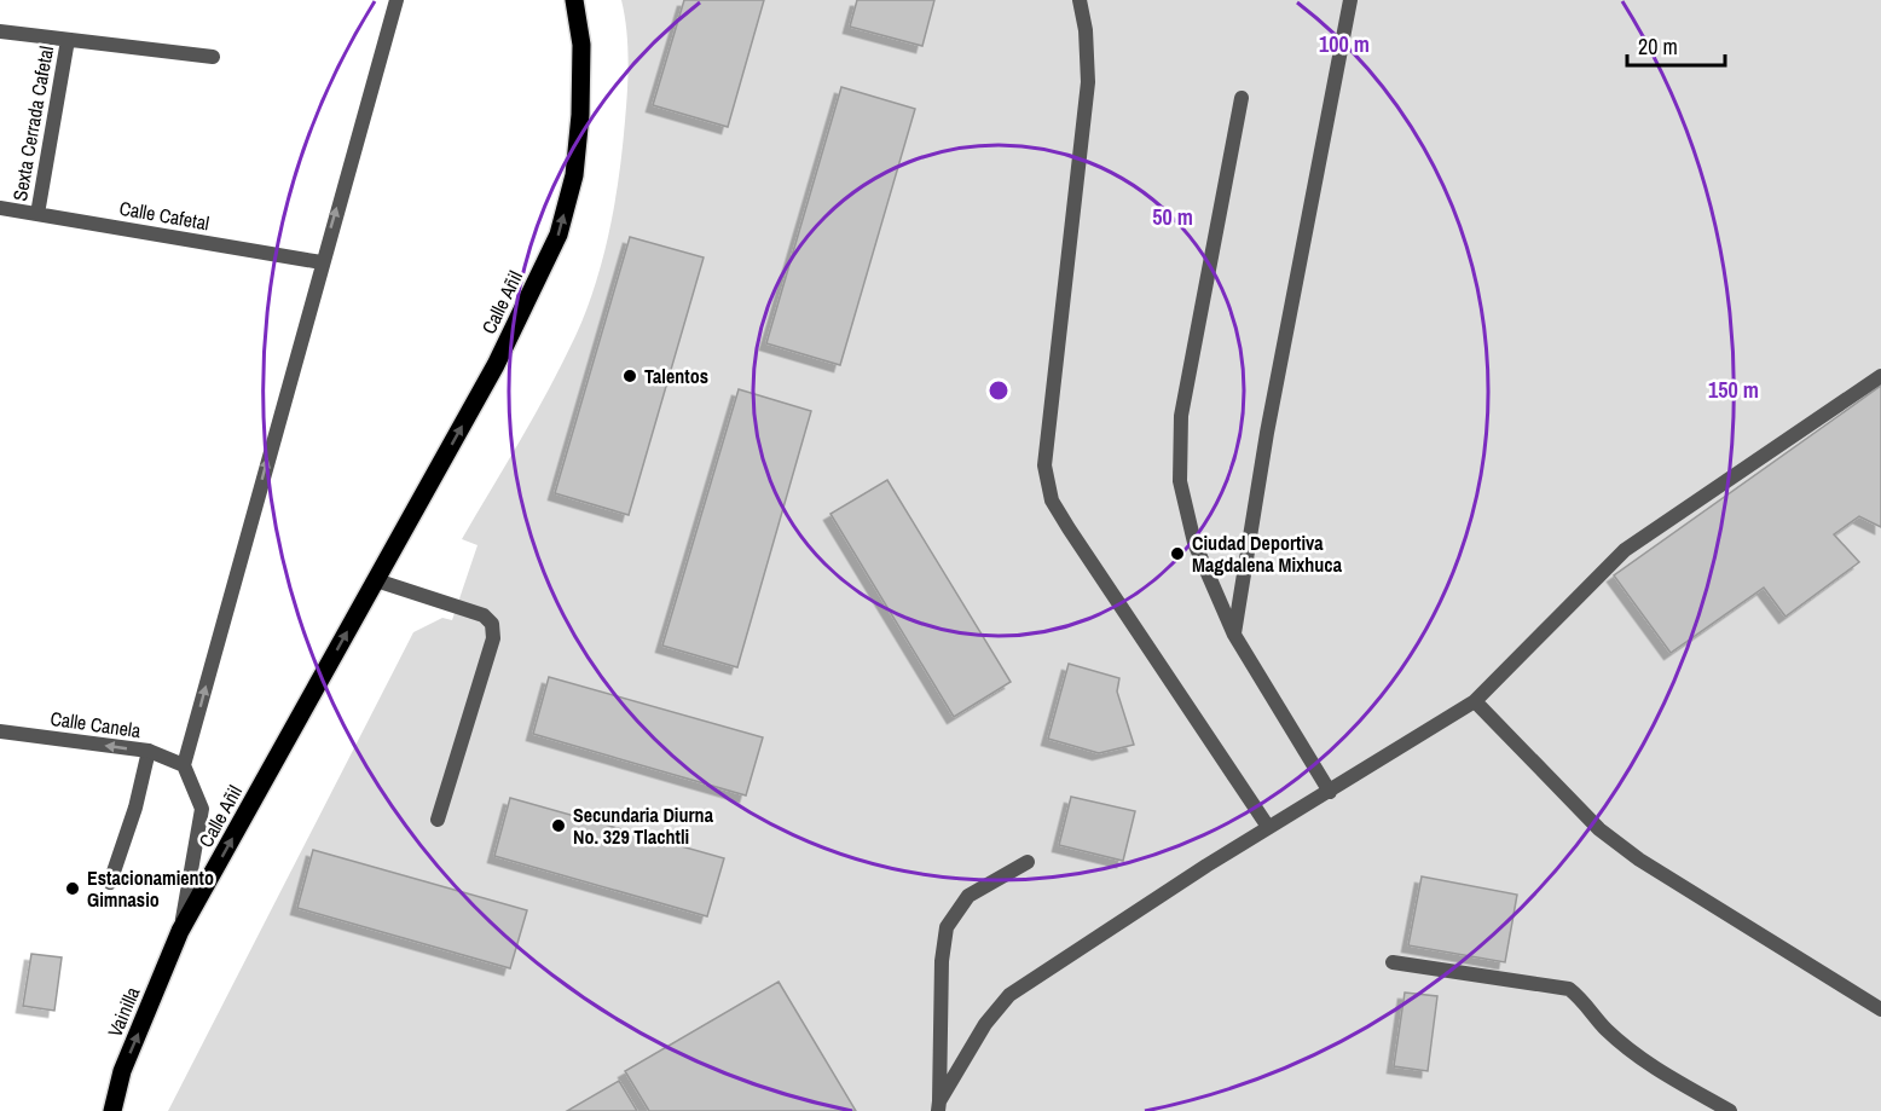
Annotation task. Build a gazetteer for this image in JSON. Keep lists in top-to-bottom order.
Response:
{
  "streets": {
    "main road": ["Calle Añil", "Vainilla"],
    "street": ["Sexta Cerrada Cafetal", "Calle Cafetal", "Calle Canela"]
  },
  "crossings": [
    ["Sexta Cerrada Cafetal", "Calle Cafetal"],
    ["Calle Añil", "Calle Canela"],
    ["Calle Añil", "Vainilla"]
  ],
  "one_way": ["Calle Añil", "Calle Canela", "Vainilla"],
  "places": [
    "Talentos",
    "Ciudad Deportiva Magdalena Mixhuca",
    "Secundaria Diurna No. 329 Tlachtli",
    "Estacionamiento Gimnasio"
  ],
  "scale_bar": "20 m",
  "rings": ["100 m", "50 m", "150 m"]
}
